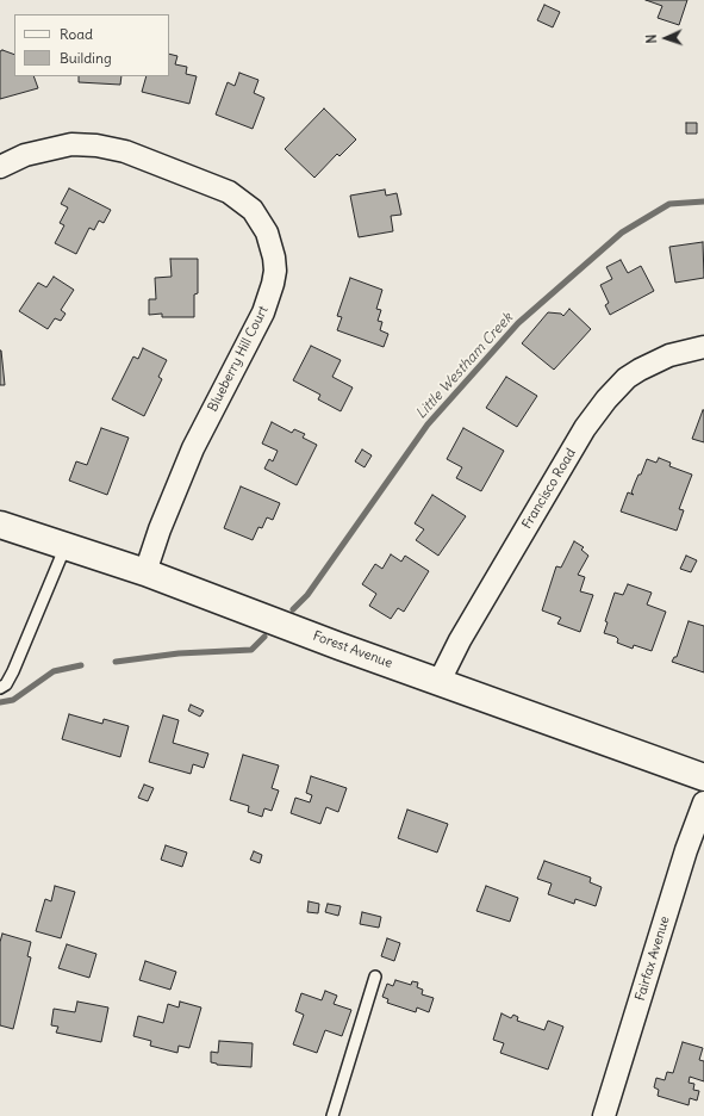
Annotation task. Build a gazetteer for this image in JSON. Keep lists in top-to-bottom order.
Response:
{
  "streets": {
    "main road": ["Forest Avenue"],
    "street": ["Blueberry Hill Court", "Francisco Road", "Fairfax Avenue"]
  },
  "crossings": [
    ["Blueberry Hill Court", "Forest Avenue"],
    ["Francisco Road", "Forest Avenue"]
  ],
  "water": ["Little Westham Creek"],
  "legend": ["Road", "Building"],
  "north": "left"
}
